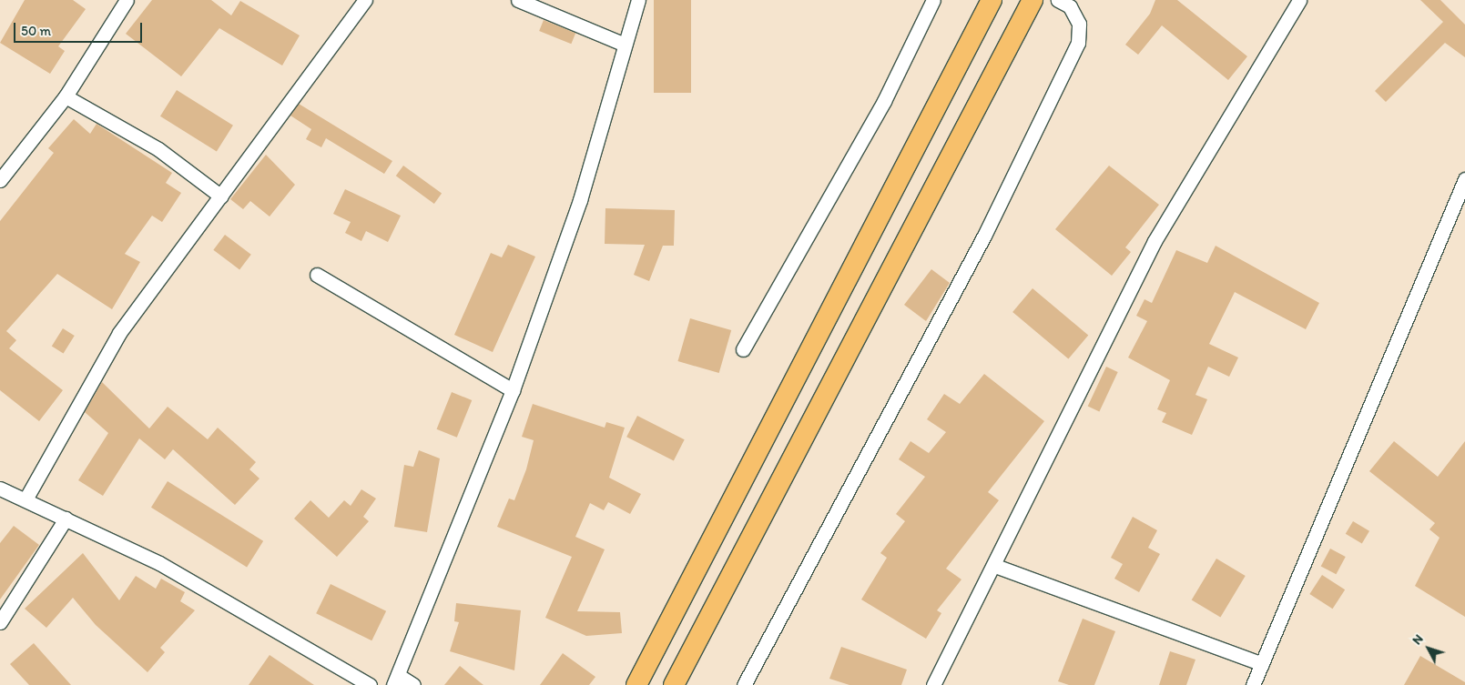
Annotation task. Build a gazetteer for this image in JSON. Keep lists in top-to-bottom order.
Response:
{
  "scale_bar": "50 m",
  "north": "top left"
}
